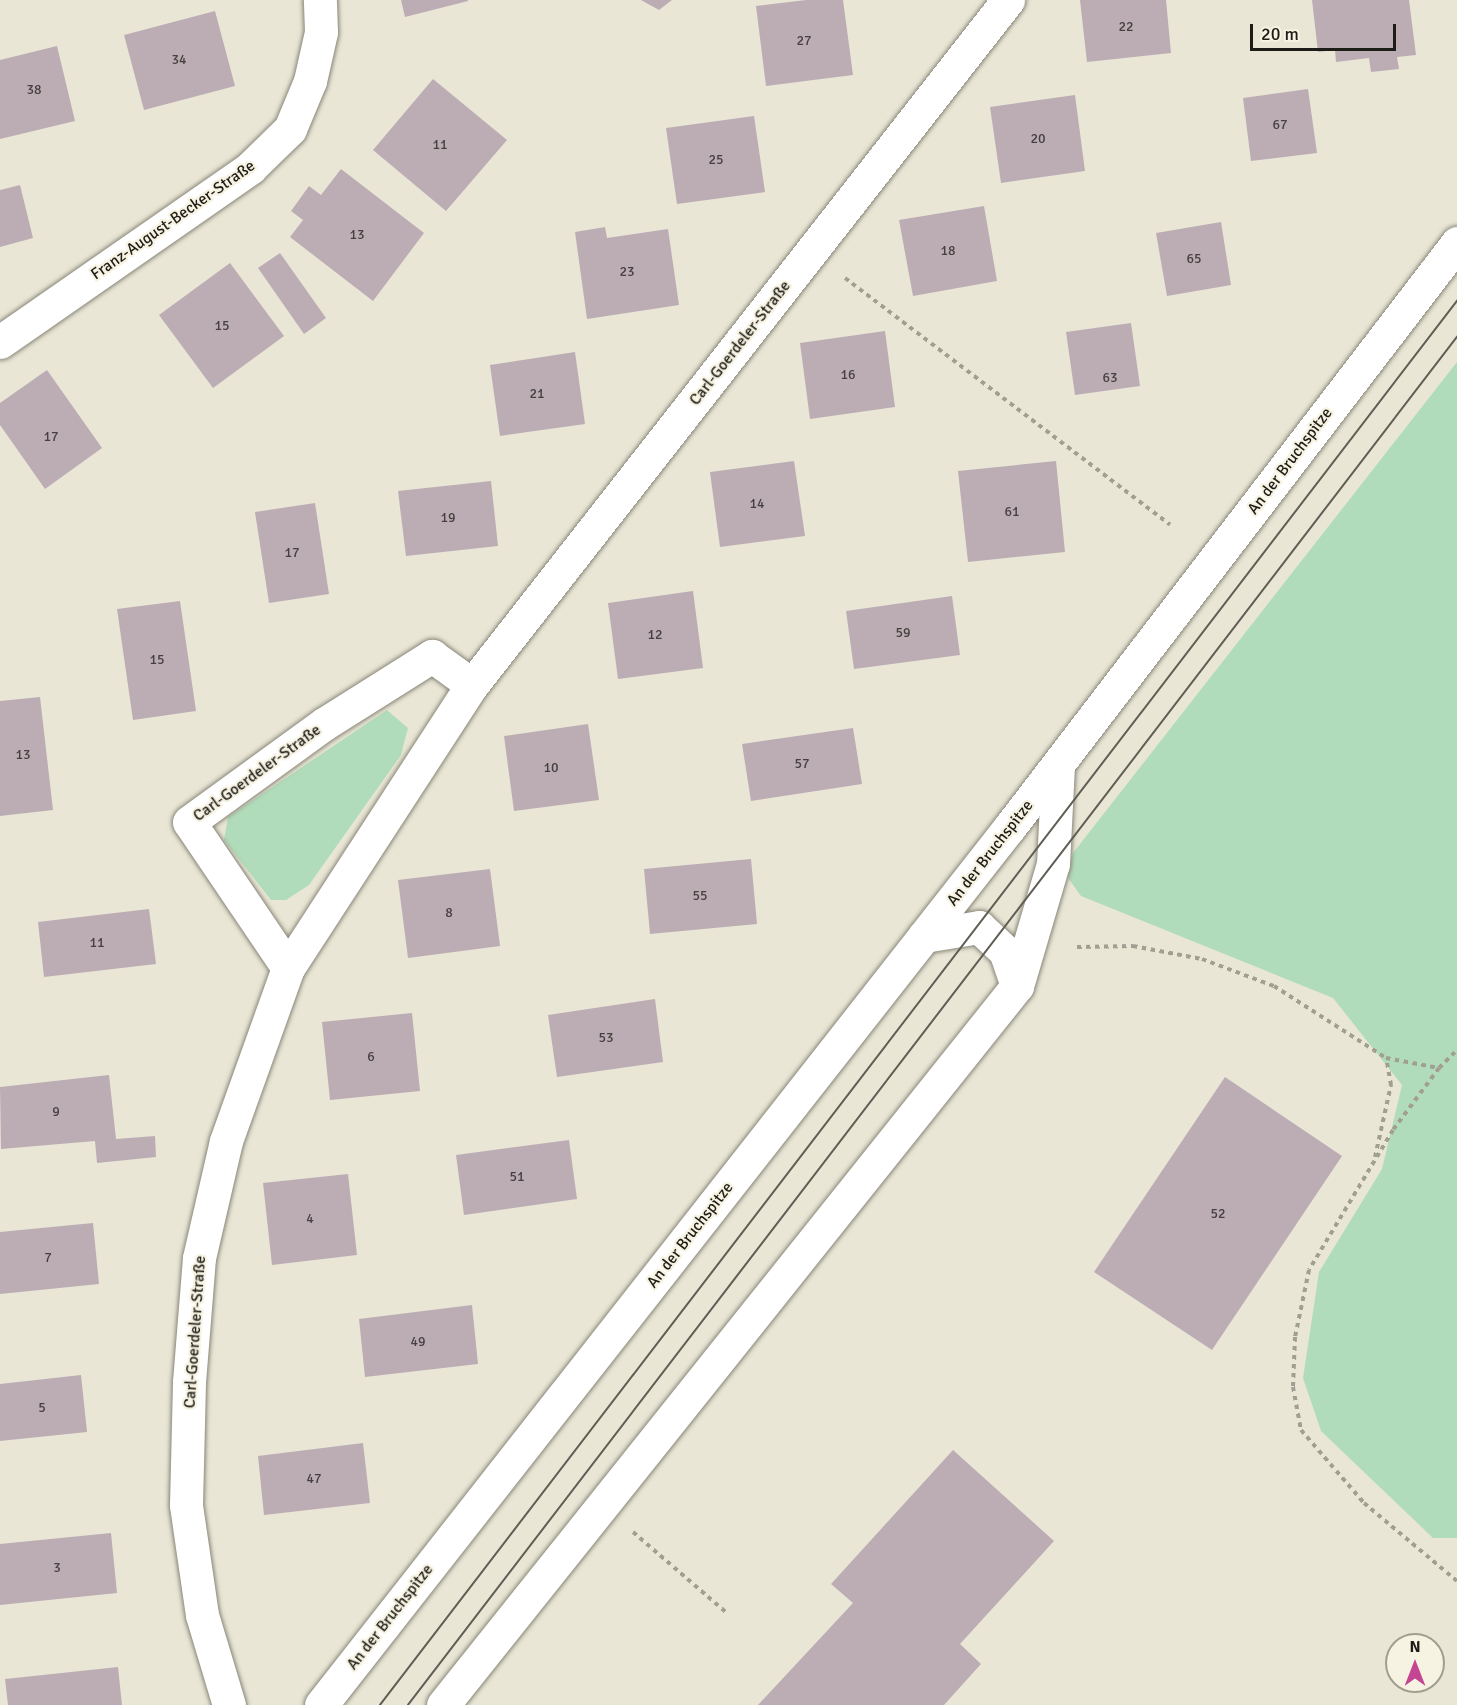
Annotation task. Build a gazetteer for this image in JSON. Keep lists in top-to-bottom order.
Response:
{
  "streets": {
    "main road": ["Franz-August-Becker-Straße", "Carl-Goerdeler-Straße", "An der Bruchspitze"]
  },
  "house_numbers": [
    "22",
    "27",
    "34",
    "38",
    "67",
    "20",
    "11",
    "25",
    "13",
    "18",
    "65",
    "23",
    "15",
    "16",
    "63",
    "21",
    "17",
    "14",
    "61",
    "19",
    "17",
    "59",
    "12",
    "15",
    "13",
    "57",
    "10",
    "55",
    "8",
    "11",
    "53",
    "6",
    "9",
    "51",
    "52",
    "4",
    "7",
    "49",
    "5",
    "47",
    "3"
  ],
  "scale_bar": "20 m",
  "north": "top"
}
